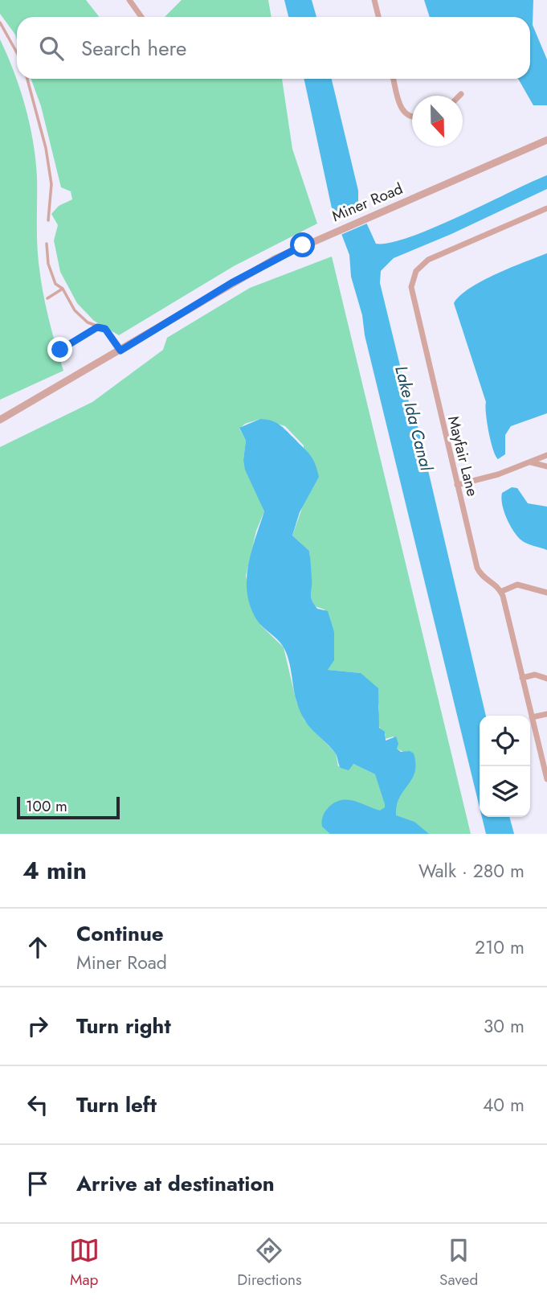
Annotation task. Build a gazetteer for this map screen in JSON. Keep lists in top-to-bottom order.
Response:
{
  "streets": {
    "street": ["Miner Road", "Mayfair Lane"]
  },
  "water": ["Lake Ida Canal"],
  "scale_bar": "100 m",
  "north": "bottom",
  "page": {
    "search": "Search here",
    "scale": "100 m",
    "heading": ["4 min", "Walk · 280 m"],
    "list": [
      ["Continue", "Miner Road", "210 m"],
      ["Turn right", "30 m"],
      ["Turn left", "40 m"],
      "Arrive at destination"
    ],
    "nav": ["Map", "Directions", "Saved"]
  }
}
